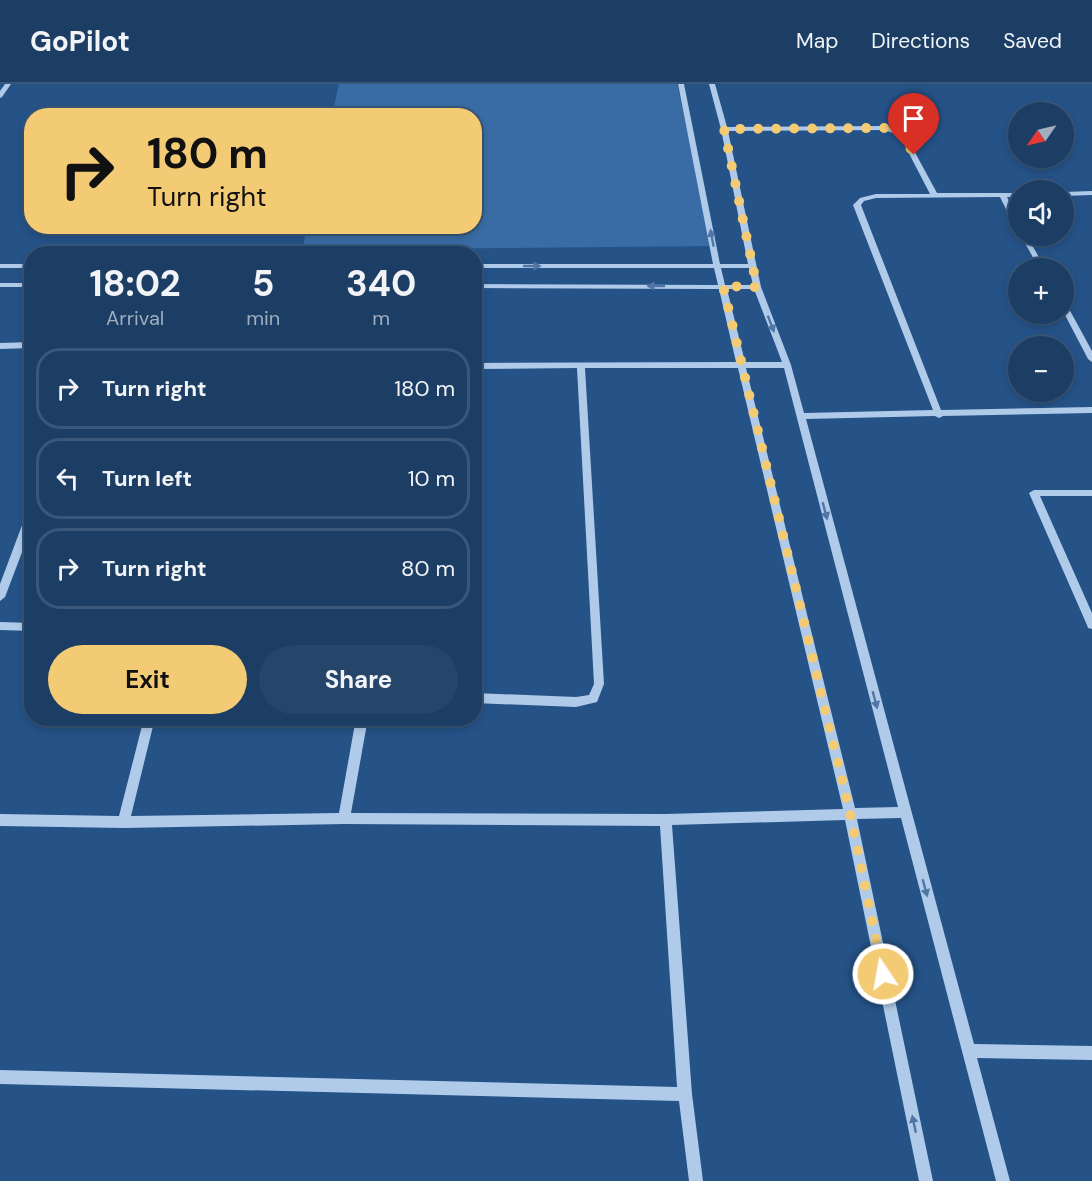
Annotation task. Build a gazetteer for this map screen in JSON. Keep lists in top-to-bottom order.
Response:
{
  "north": "bottom left",
  "page": {
    "header": "GoPilot",
    "nav": ["Map", "Directions", "Saved"],
    "map_buttons": ["+", "−"],
    "turn": ["180 m", "Turn right"],
    "eta": [
      "18:02",
      "Arrival",
      "5",
      "min",
      "340",
      "m"
    ],
    "list": [
      {
        "name": "Turn right",
        "value": "180 m"
      },
      {
        "name": "Turn left",
        "value": "10 m"
      },
      {
        "name": "Turn right",
        "value": "80 m"
      }
    ],
    "buttons": ["Exit", "Share"]
  }
}
